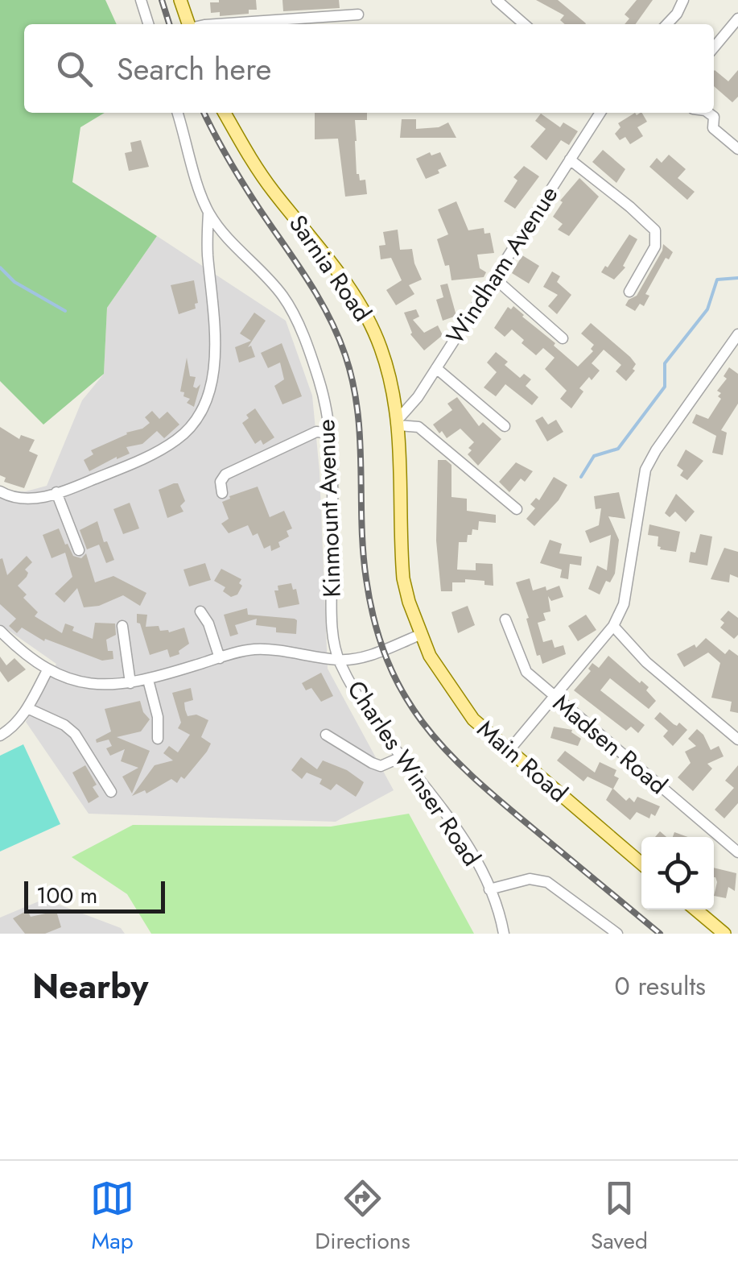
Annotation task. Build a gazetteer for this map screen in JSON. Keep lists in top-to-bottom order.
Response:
{
  "streets": {
    "main road": ["Sarnia Road", "Main Road"],
    "street": [
      "Windham Avenue",
      "Kinmount Avenue",
      "Madsen Road",
      "Charles Winser Road"
    ]
  },
  "crossings": [
    ["Windham Avenue", "Sarnia Road"],
    ["Sarnia Road", "Main Road"],
    ["Kinmount Avenue", "Charles Winser Road"]
  ],
  "scale_bar": "100 m",
  "page": {
    "search": "Search here",
    "scale": "100 m",
    "heading": ["Nearby", "0 results"],
    "nav": ["Map", "Directions", "Saved"]
  }
}
